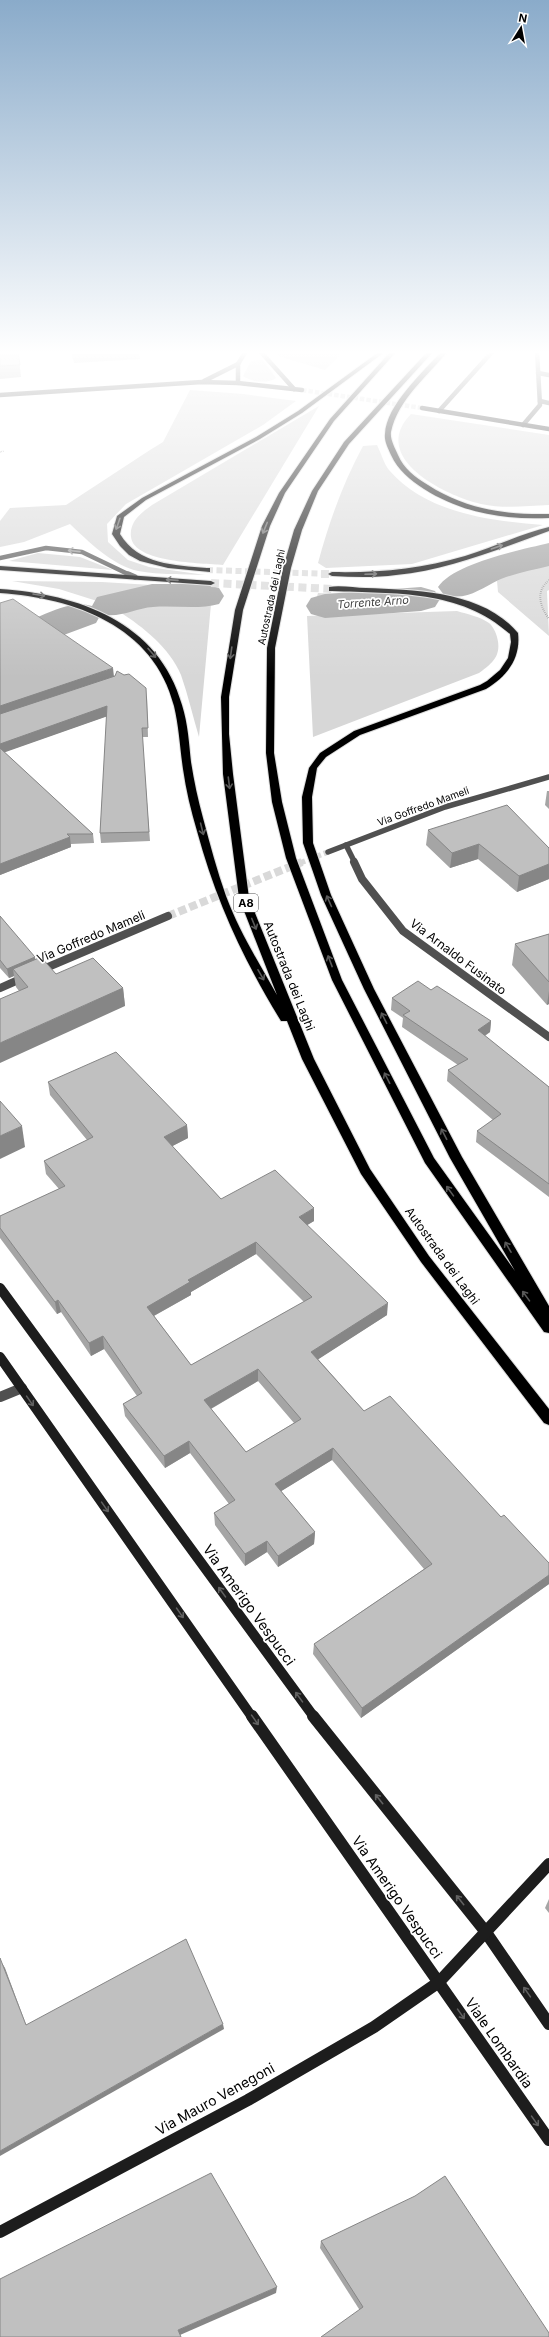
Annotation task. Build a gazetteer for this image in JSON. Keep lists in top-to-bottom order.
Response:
{
  "streets": {
    "highway": ["Autostrada dei Laghi", "A8"],
    "main road": ["Via Amerigo Vespucci", "Viale Lombardia", "Via Mauro Venegoni"],
    "street": ["Via Goffredo Mameli", "Via Arnaldo Fusinato"]
  },
  "crossings": [
    ["Via Goffredo Mameli", "Via Arnaldo Fusinato"],
    ["Via Amerigo Vespucci", "Viale Lombardia"],
    ["Via Amerigo Vespucci", "Via Mauro Venegoni"],
    ["Viale Lombardia", "Via Mauro Venegoni"]
  ],
  "water": ["Torrente Arno"],
  "north": "top"
}
